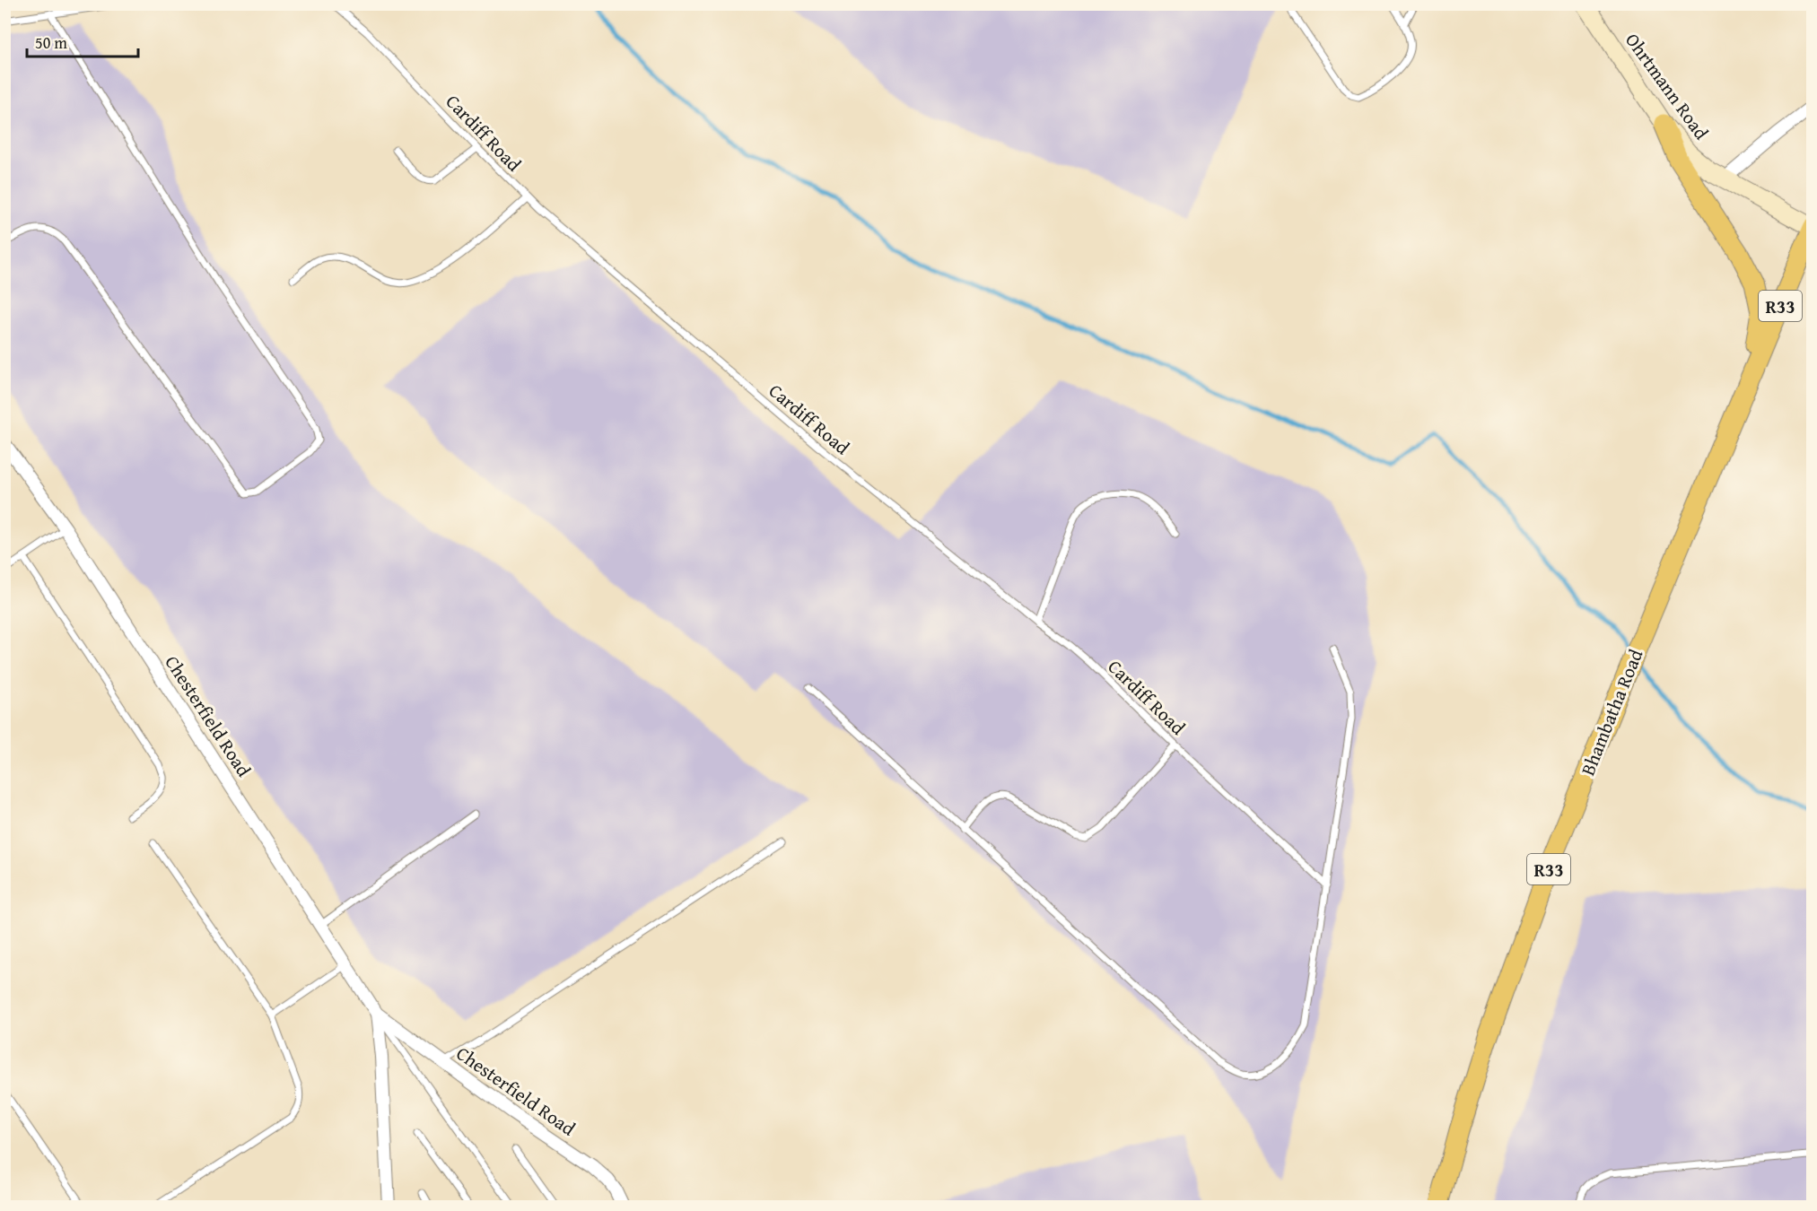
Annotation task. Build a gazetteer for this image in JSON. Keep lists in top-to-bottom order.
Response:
{
  "streets": {
    "main road": ["Ohrtmann Road", "R33", "Bhambatha Road"],
    "street": ["Chesterfield Road"],
    "lane": ["Cardiff Road"]
  },
  "crossings": [
    ["Ohrtmann Road", "Bhambatha Road"]
  ],
  "scale_bar": "50 m"
}
